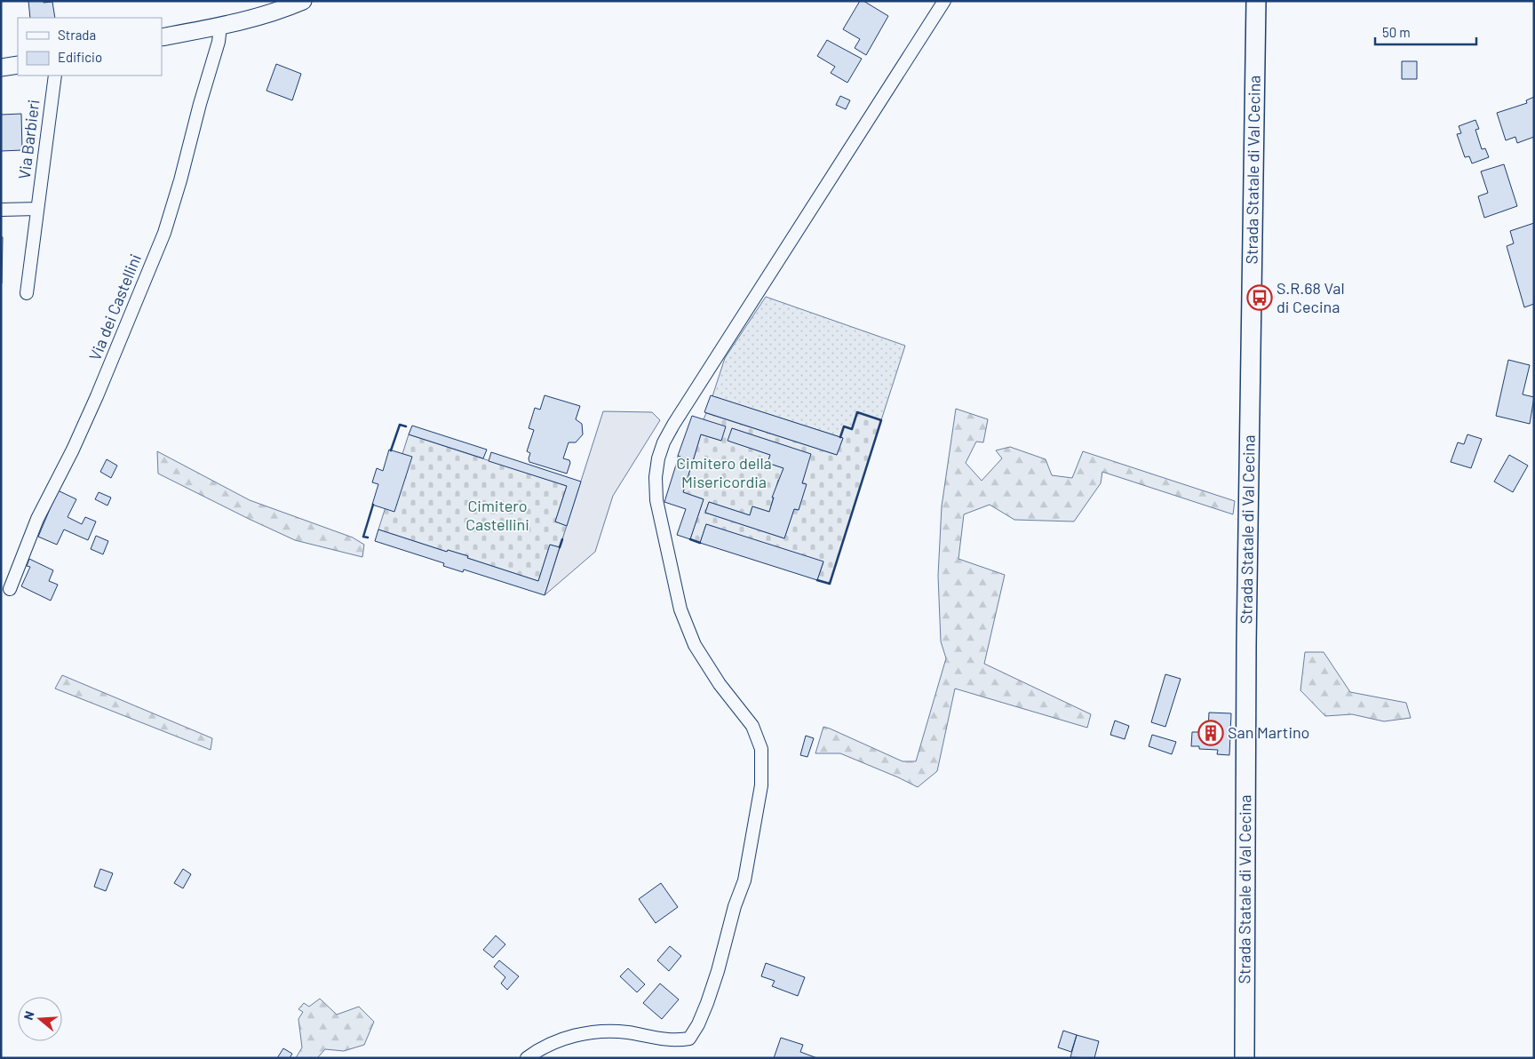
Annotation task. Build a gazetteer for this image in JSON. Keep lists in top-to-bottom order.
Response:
{
  "streets": {
    "main road": ["Strada Statale di Val Cecina"],
    "street": ["Via Barbieri", "Via dei Castellini"]
  },
  "parks": ["Cimitero della Misericordia", "Cimitero Castellini"],
  "places": {
    "bus stop": ["S.R.68 Val di Cecina"],
    "building": ["San Martino"]
  },
  "legend": ["Strada", "Edificio"],
  "scale_bar": "50 m",
  "north": "left"
}
